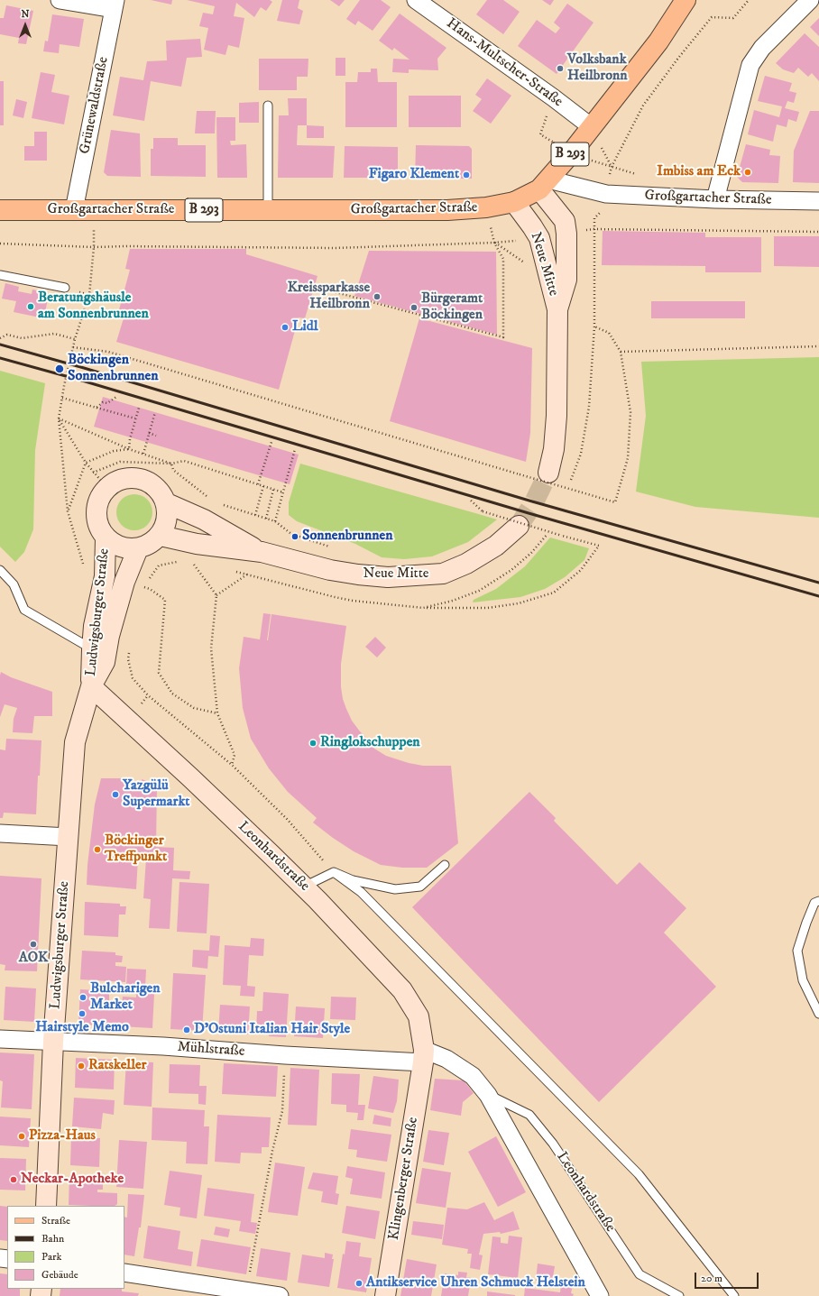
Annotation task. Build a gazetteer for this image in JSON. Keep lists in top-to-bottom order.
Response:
{
  "streets": {
    "main road": ["B 293", "Großgartacher Straße"],
    "street": [
      "Hans-Multscher-Straße",
      "Grünewaldstraße",
      "Neue Mitte",
      "Ludwigsburger Straße",
      "Leonhardstraße",
      "Mühlstraße",
      "Klingenberger Straße"
    ]
  },
  "crossings": [
    ["Hans-Multscher-Straße", "B 293"],
    ["Grünewaldstraße", "Großgartacher Straße"],
    ["B 293", "Großgartacher Straße"],
    ["B 293", "Neue Mitte"],
    ["Großgartacher Straße", "Neue Mitte"],
    ["Neue Mitte", "Ludwigsburger Straße"],
    ["Ludwigsburger Straße", "Leonhardstraße"],
    ["Ludwigsburger Straße", "Mühlstraße"],
    ["Leonhardstraße", "Mühlstraße"],
    ["Leonhardstraße", "Klingenberger Straße"],
    ["Mühlstraße", "Klingenberger Straße"]
  ],
  "places": [
    "Volksbank Heilbronn",
    "Imbiss am Eck",
    "Figaro Klement",
    "Kreissparkasse Heilbronn",
    "Beratungshäusle am Sonnenbrunnen",
    "Bürgeramt Böckingen",
    "Lidl",
    "Böckingen Sonnenbrunnen",
    "Sonnenbrunnen",
    "Ringlokschuppen",
    "Yazgülü Supermarkt",
    "Böckinger Treffpunkt",
    "AOK",
    "Bulcharigen Market",
    "Hairstyle Memo",
    "D'Ostuni Italian Hair Style",
    "Ratskeller",
    "Pizza-Haus",
    "Neckar-Apotheke",
    "Antikservice Uhren Schmuck Helstein"
  ],
  "legend": [
    "Straße",
    "Bahn",
    "Park",
    "Gebäude"
  ],
  "scale_bar": "20 m",
  "north": "top"
}
